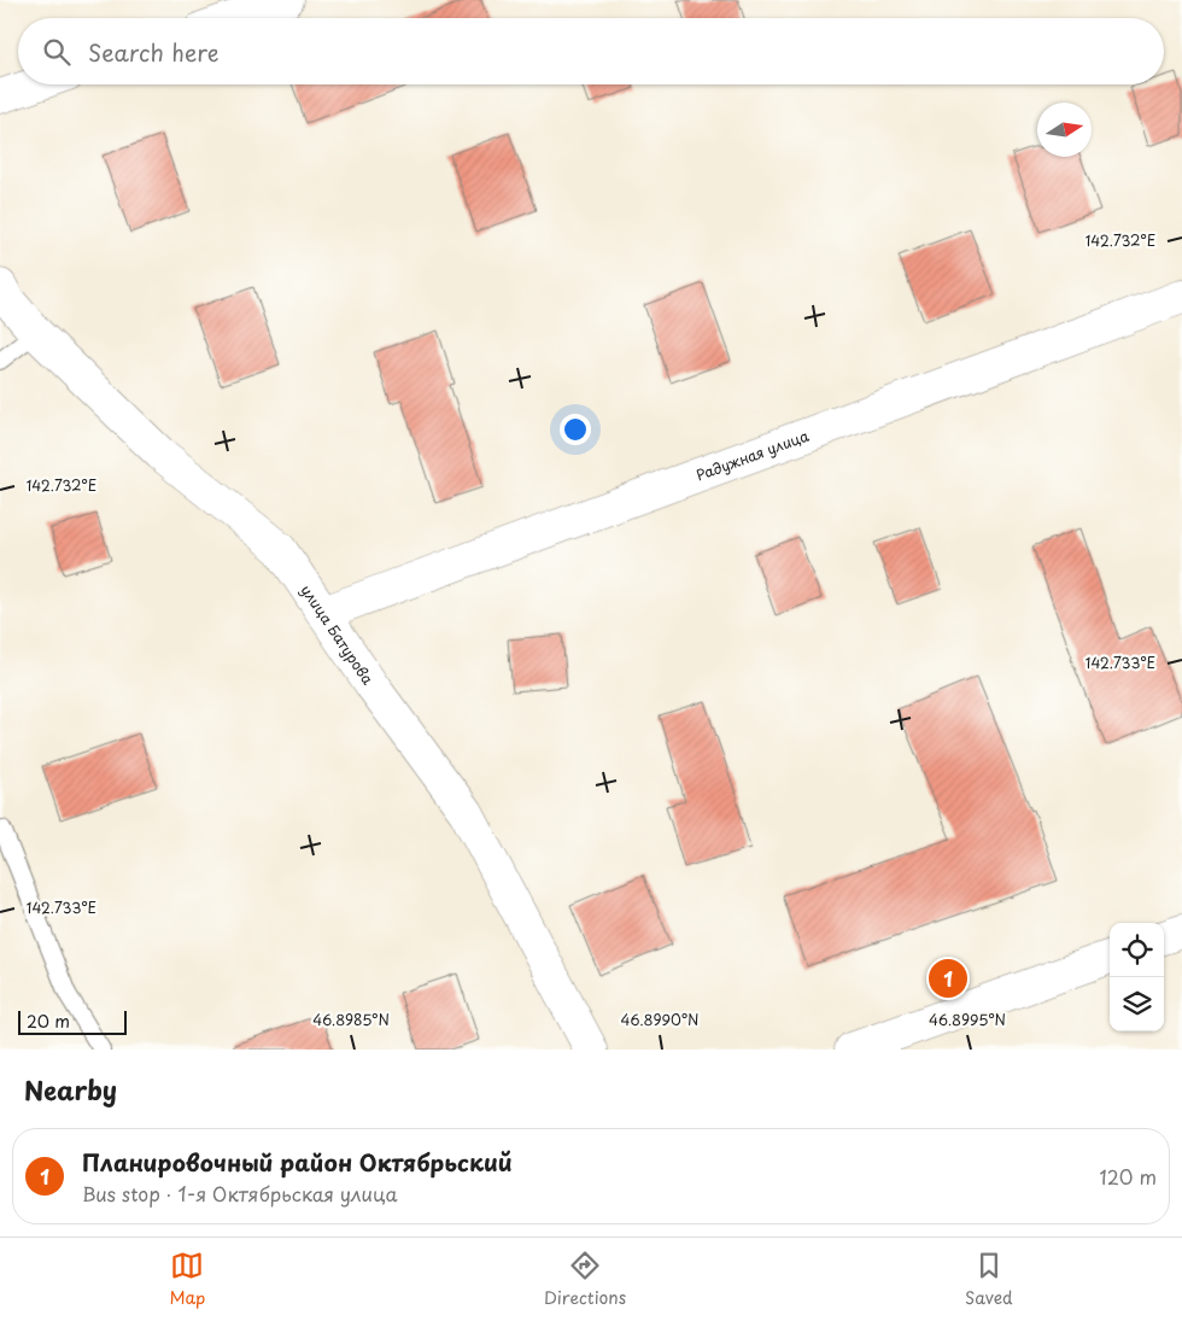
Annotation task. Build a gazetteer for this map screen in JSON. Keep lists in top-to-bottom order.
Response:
{
  "streets": {
    "street": ["Радужная улица", "улица Батурова"]
  },
  "crossings": [
    ["Радужная улица", "улица Батурова"]
  ],
  "scale_bar": "20 m",
  "north": "right",
  "page": {
    "search": "Search here",
    "pins": "1",
    "scale": "20 m",
    "heading": "Nearby",
    "list": [
      {
        "mark": "1",
        "name": "Планировочный район Октябрьский",
        "note": "Bus stop · 1-я Октябрьская улица",
        "value": "120 m"
      }
    ],
    "nav": ["Map", "Directions", "Saved"]
  },
  "coordinates": [
    "142.732°E",
    "142.733°E",
    "46.8985°N",
    "46.8990°N",
    "46.8995°N"
  ]
}
